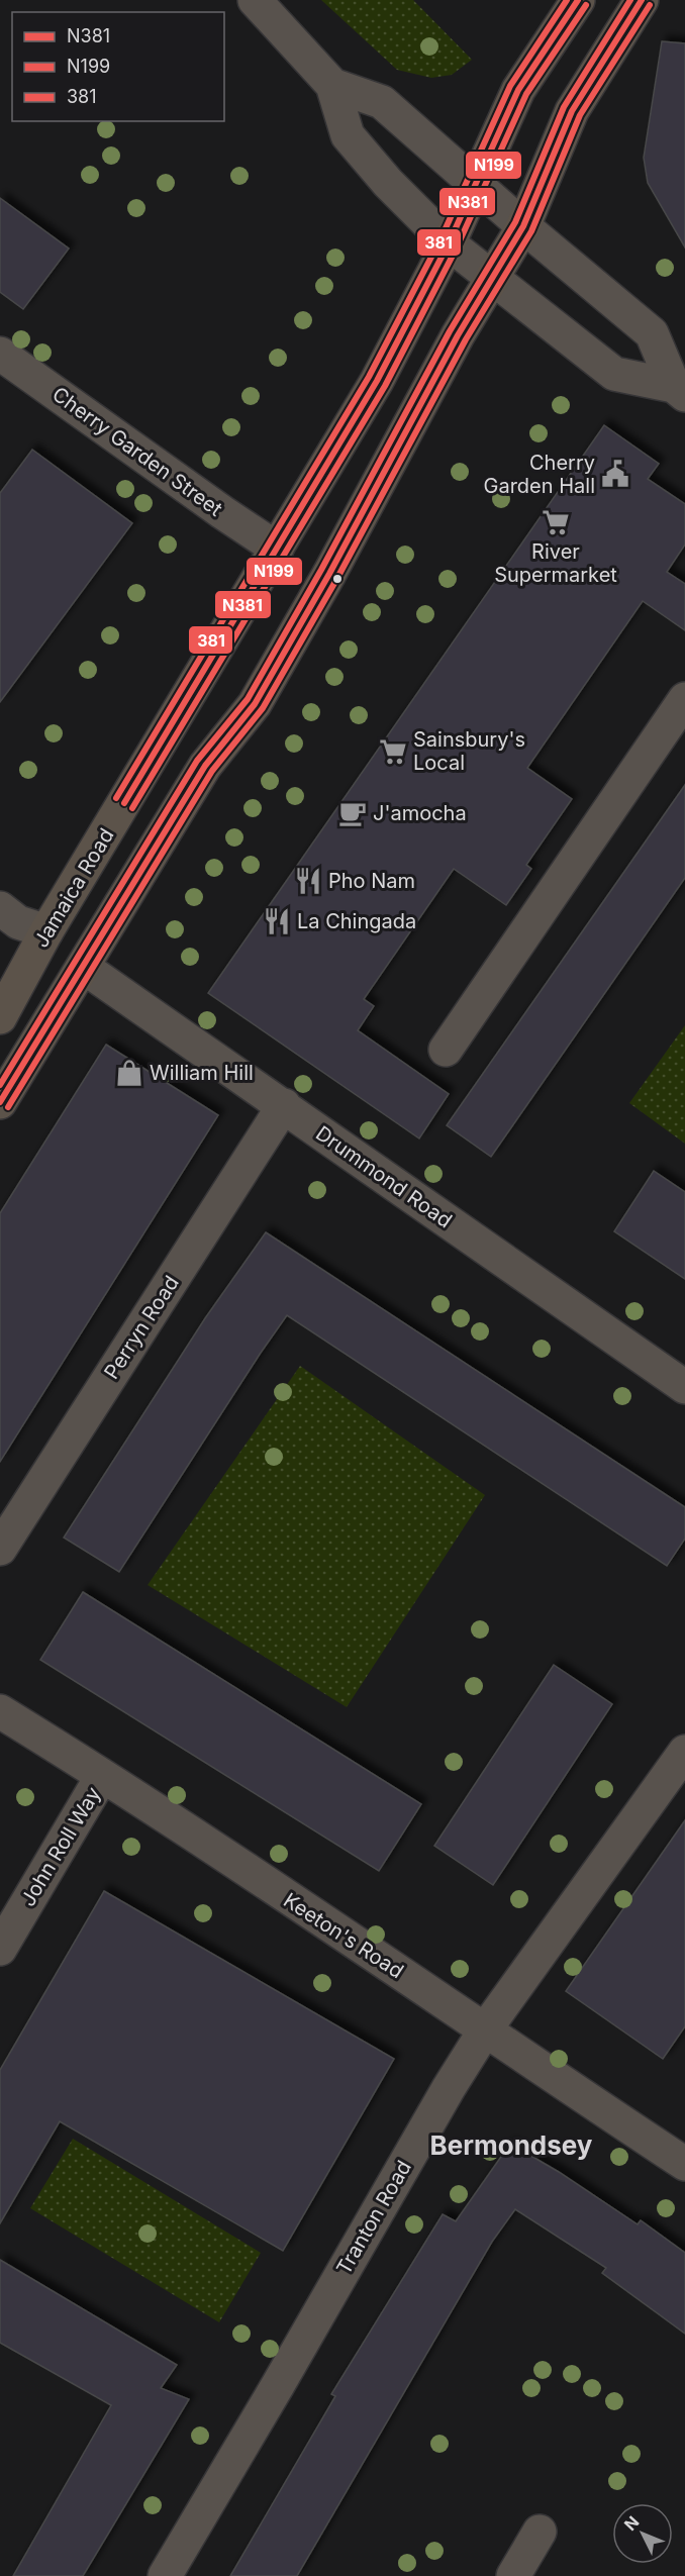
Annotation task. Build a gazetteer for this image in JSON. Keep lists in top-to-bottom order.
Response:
{
  "streets": {
    "main road": ["Jamaica Road"],
    "street": [
      "Cherry Garden Street",
      "Drummond Road",
      "Perryn Road",
      "John Roll Way",
      "Keeton's Road",
      "Tranton Road"
    ]
  },
  "crossings": [
    ["Cherry Garden Street", "Jamaica Road"],
    ["Drummond Road", "Perryn Road"],
    ["John Roll Way", "Keeton's Road"],
    ["Keeton's Road", "Tranton Road"]
  ],
  "districts": ["Bermondsey"],
  "places": {
    "public building": ["Cherry Garden Hall"],
    "supermarket": ["River Supermarket", "Sainsbury's Local"],
    "cafe": ["J'amocha"],
    "restaurant": ["Pho Nam", "La Chingada"],
    "shop": ["William Hill"]
  },
  "lines": ["transit line N381", "transit line 381", "transit line N199"],
  "legend": ["N381", "N199", "381"],
  "north": "top left"
}
